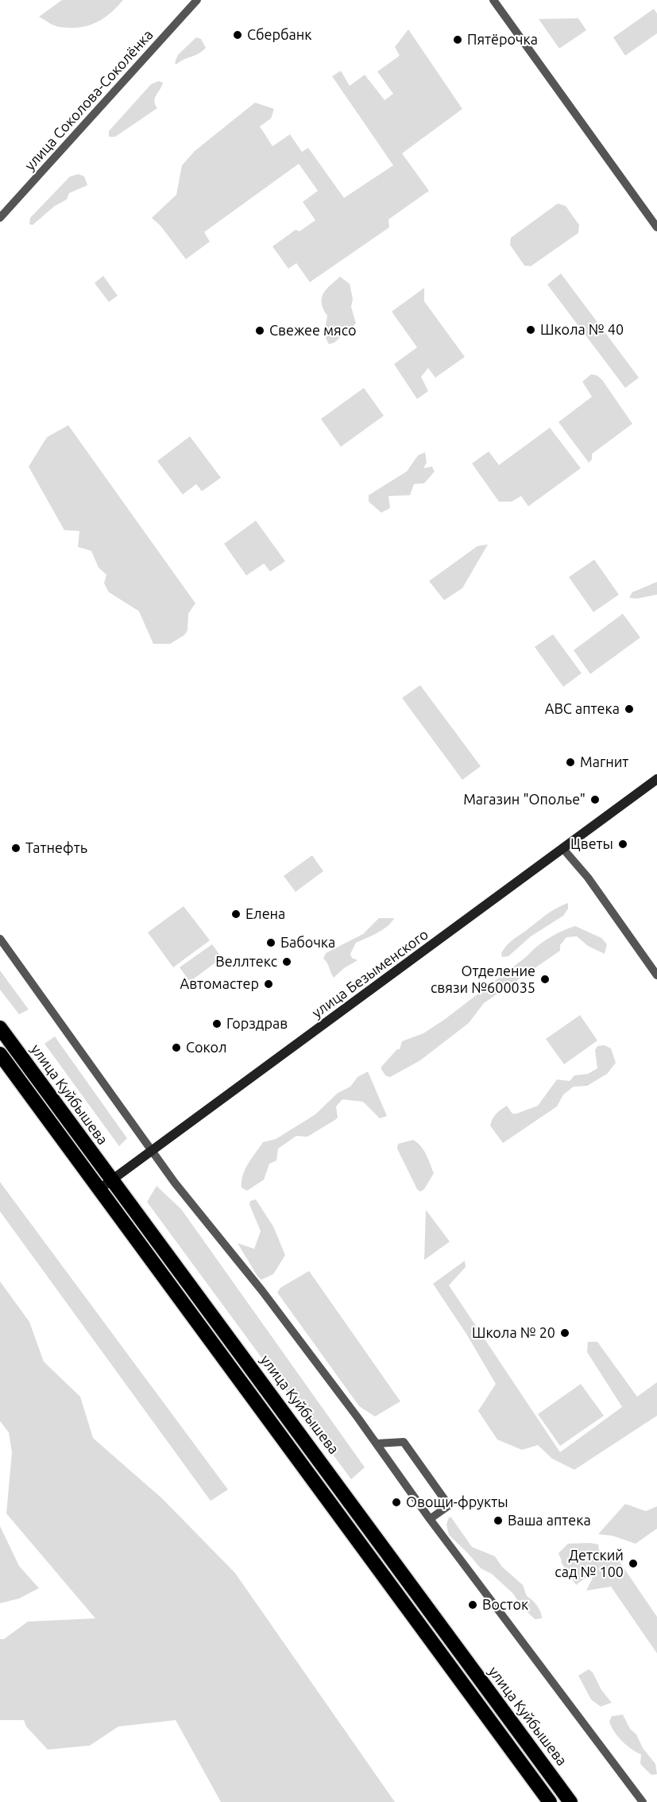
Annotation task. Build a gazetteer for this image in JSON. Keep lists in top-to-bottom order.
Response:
{
  "streets": {
    "highway": ["улица Куйбышева"],
    "main road": ["улица Безыменского"],
    "street": ["улица Соколова-Соколёнка"]
  },
  "crossings": [
    ["улица Безыменского", "улица Куйбышева"]
  ],
  "places": [
    "Сбербанк",
    "Пятёрочка",
    "Школа № 40",
    "Свежее мясо",
    "АВС аптека",
    "Магнит",
    "Магазин \"Ополье\"",
    "Цветы",
    "Татнефть",
    "Елена",
    "Бабочка",
    "Веллтекс",
    "Отделение связи №600035",
    "Автомастер",
    "Горздрав",
    "Сокол",
    "Школа № 20",
    "Овощи-фрукты",
    "Ваша аптека",
    "Детский сад № 100",
    "Восток"
  ]
}
